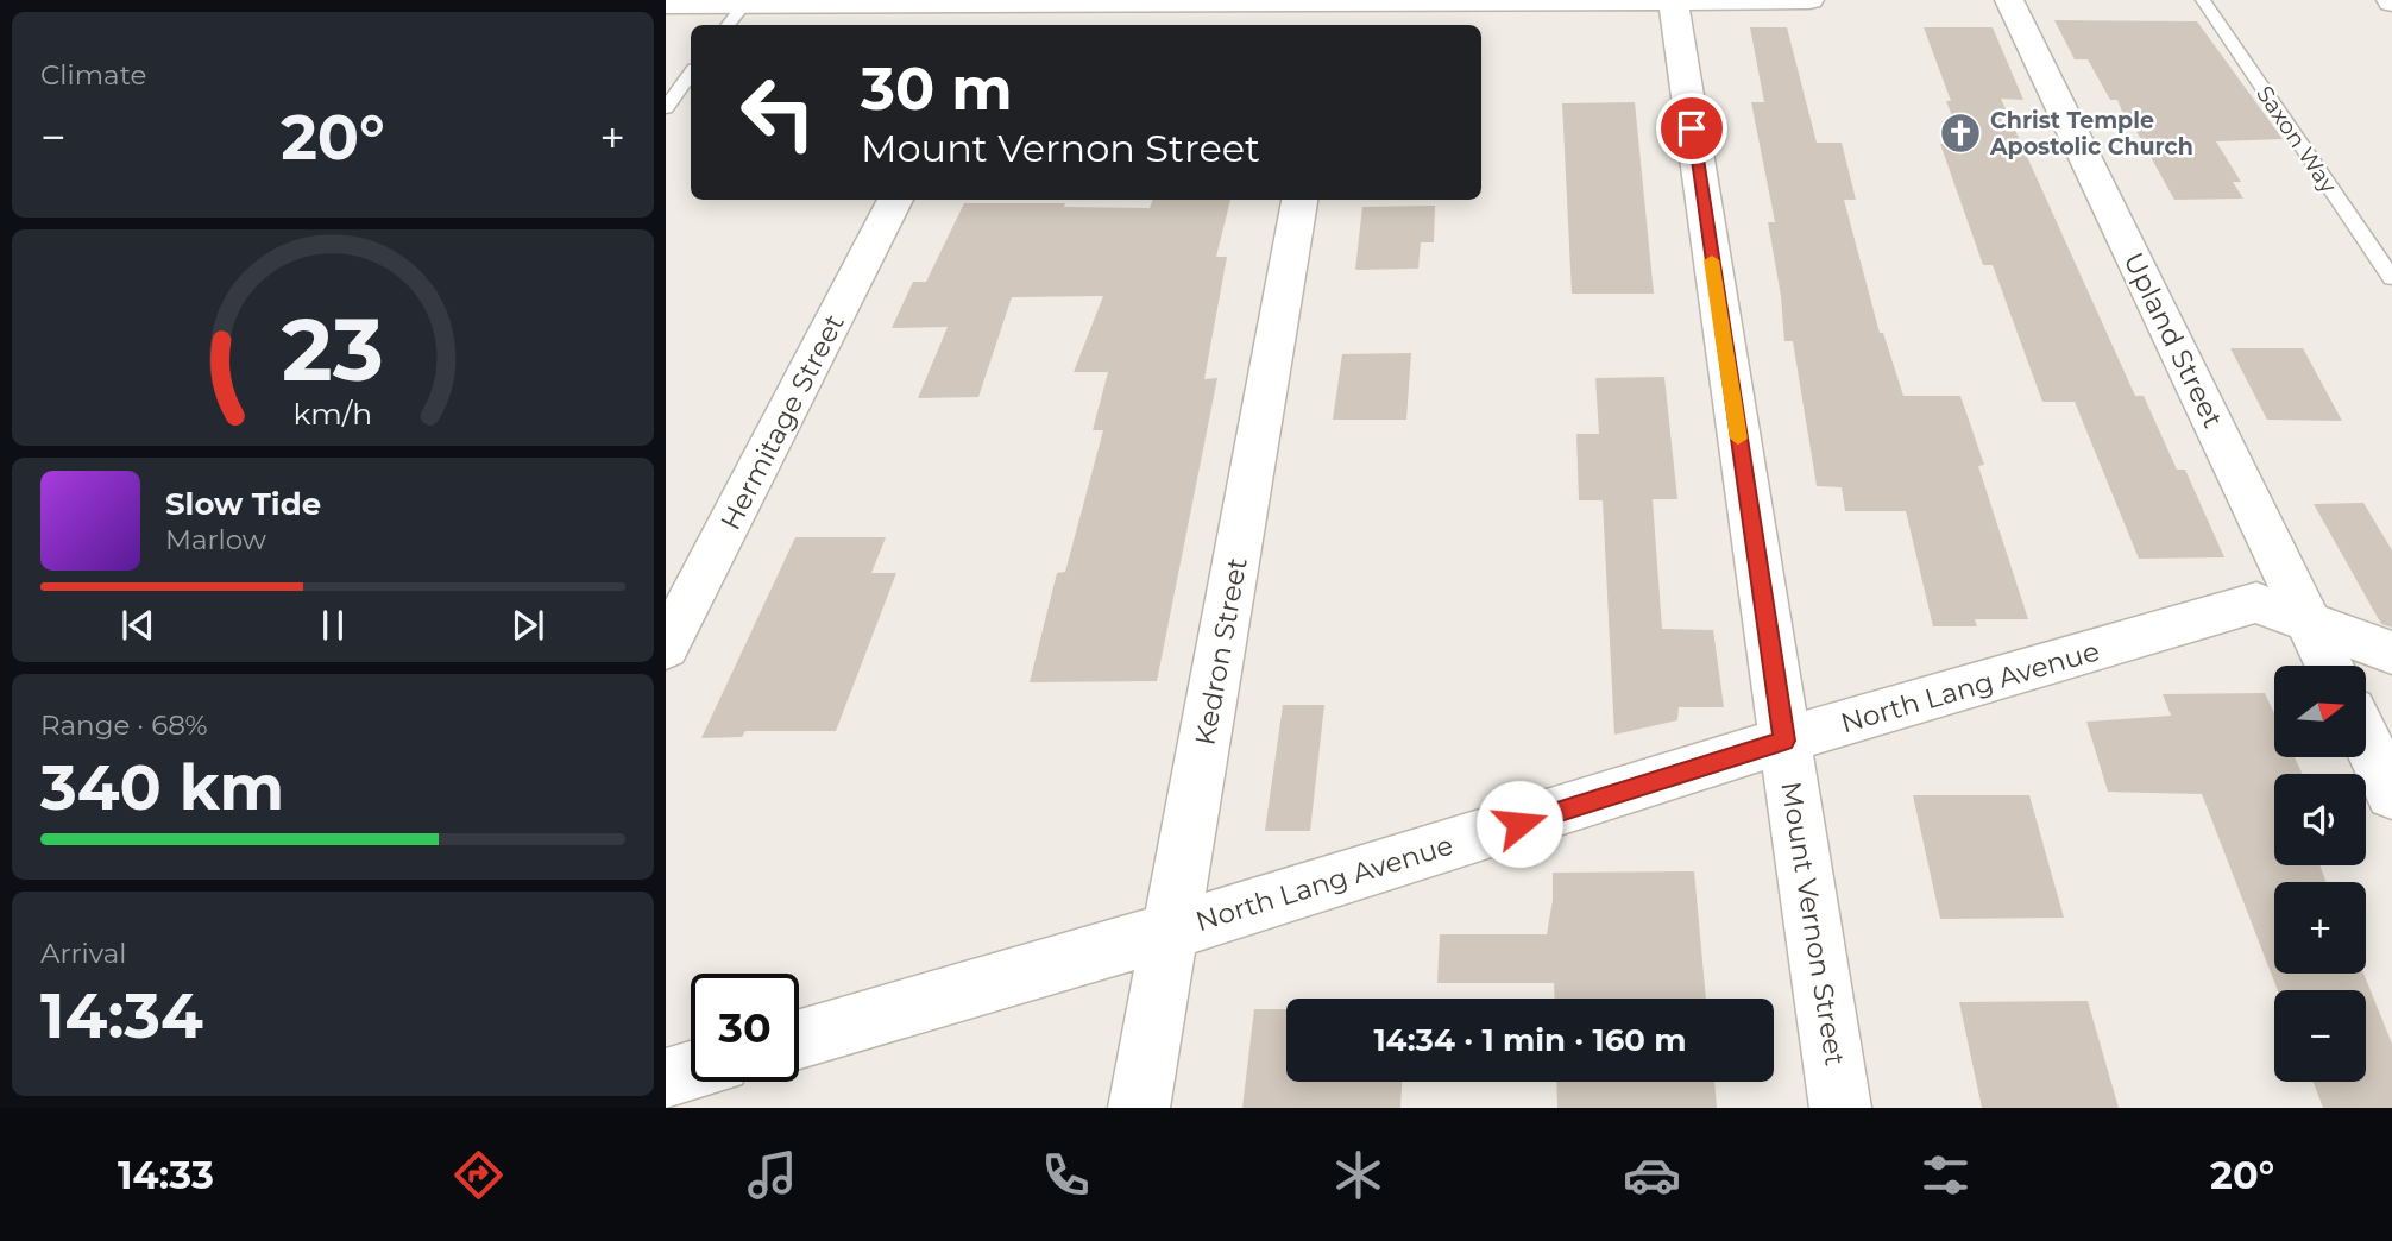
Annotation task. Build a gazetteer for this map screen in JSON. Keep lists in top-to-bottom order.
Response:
{
  "streets": {
    "street": [
      "Upland Street",
      "Hermitage Street",
      "Kedron Street",
      "North Lang Avenue",
      "Mount Vernon Street"
    ],
    "lane": ["Saxon Way"]
  },
  "crossings": [
    ["Upland Street", "North Lang Avenue"],
    ["Kedron Street", "North Lang Avenue"],
    ["North Lang Avenue", "Mount Vernon Street"]
  ],
  "places": {
    "church": ["Christ Temple Apostolic Church"]
  },
  "north": "right",
  "page": {
    "tile": [
      "Climate",
      ["Range · 68%", "340 km"],
      ["Arrival", "14:34"]
    ],
    "turn": ["30 m", "Mount Vernon Street"],
    "heat": ["−", "20°", "+"],
    "song": ["Slow Tide", "Marlow"],
    "map_buttons": ["+", "−"],
    "limit": "30",
    "trip": "14:34 · 1 min · 160 m",
    "tabs": ["14:33", "20°"],
    "gauge": ["23", "km/h"]
  }
}
